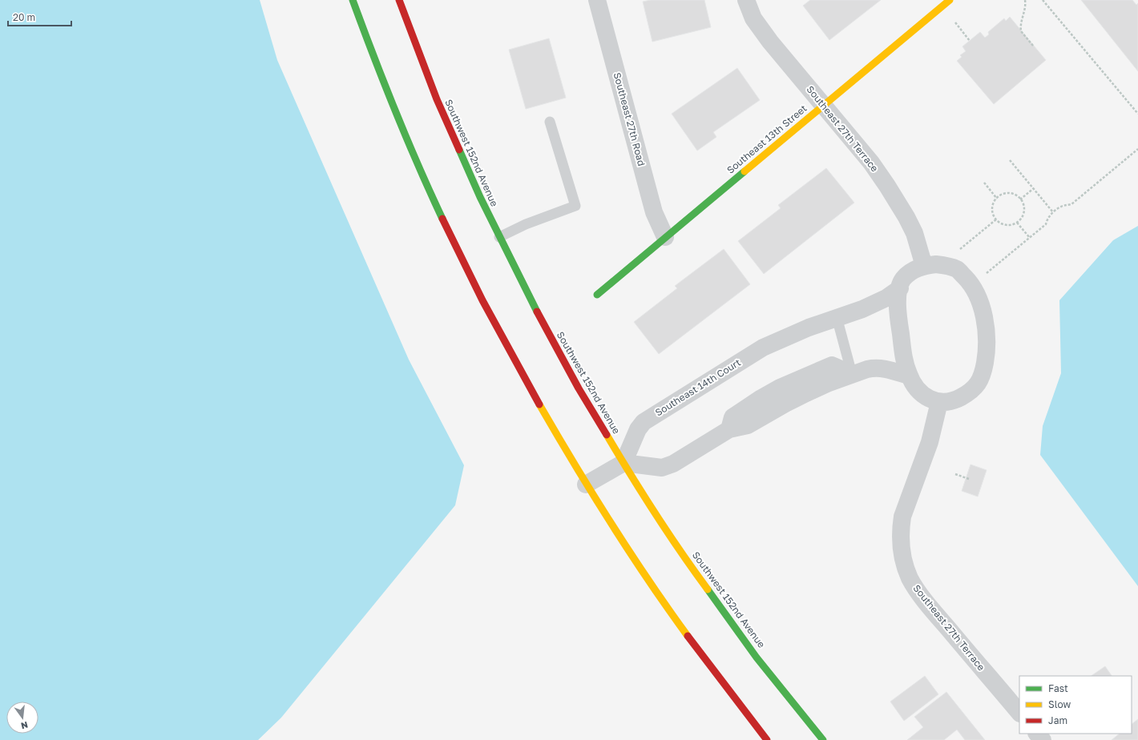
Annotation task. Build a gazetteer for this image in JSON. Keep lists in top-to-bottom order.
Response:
{
  "streets": {
    "street": [
      "Southeast 27th Road",
      "Southeast 27th Terrace",
      "Southeast 13th Street",
      "Southwest 152nd Avenue",
      "Southeast 14th Court"
    ]
  },
  "crossings": [
    ["Southeast 27th Road", "Southeast 13th Street"],
    ["Southeast 27th Terrace", "Southeast 13th Street"],
    ["Southwest 152nd Avenue", "Southeast 14th Court"]
  ],
  "legend": ["Fast", "Slow", "Jam"],
  "scale_bar": "20 m",
  "north": "bottom"
}
